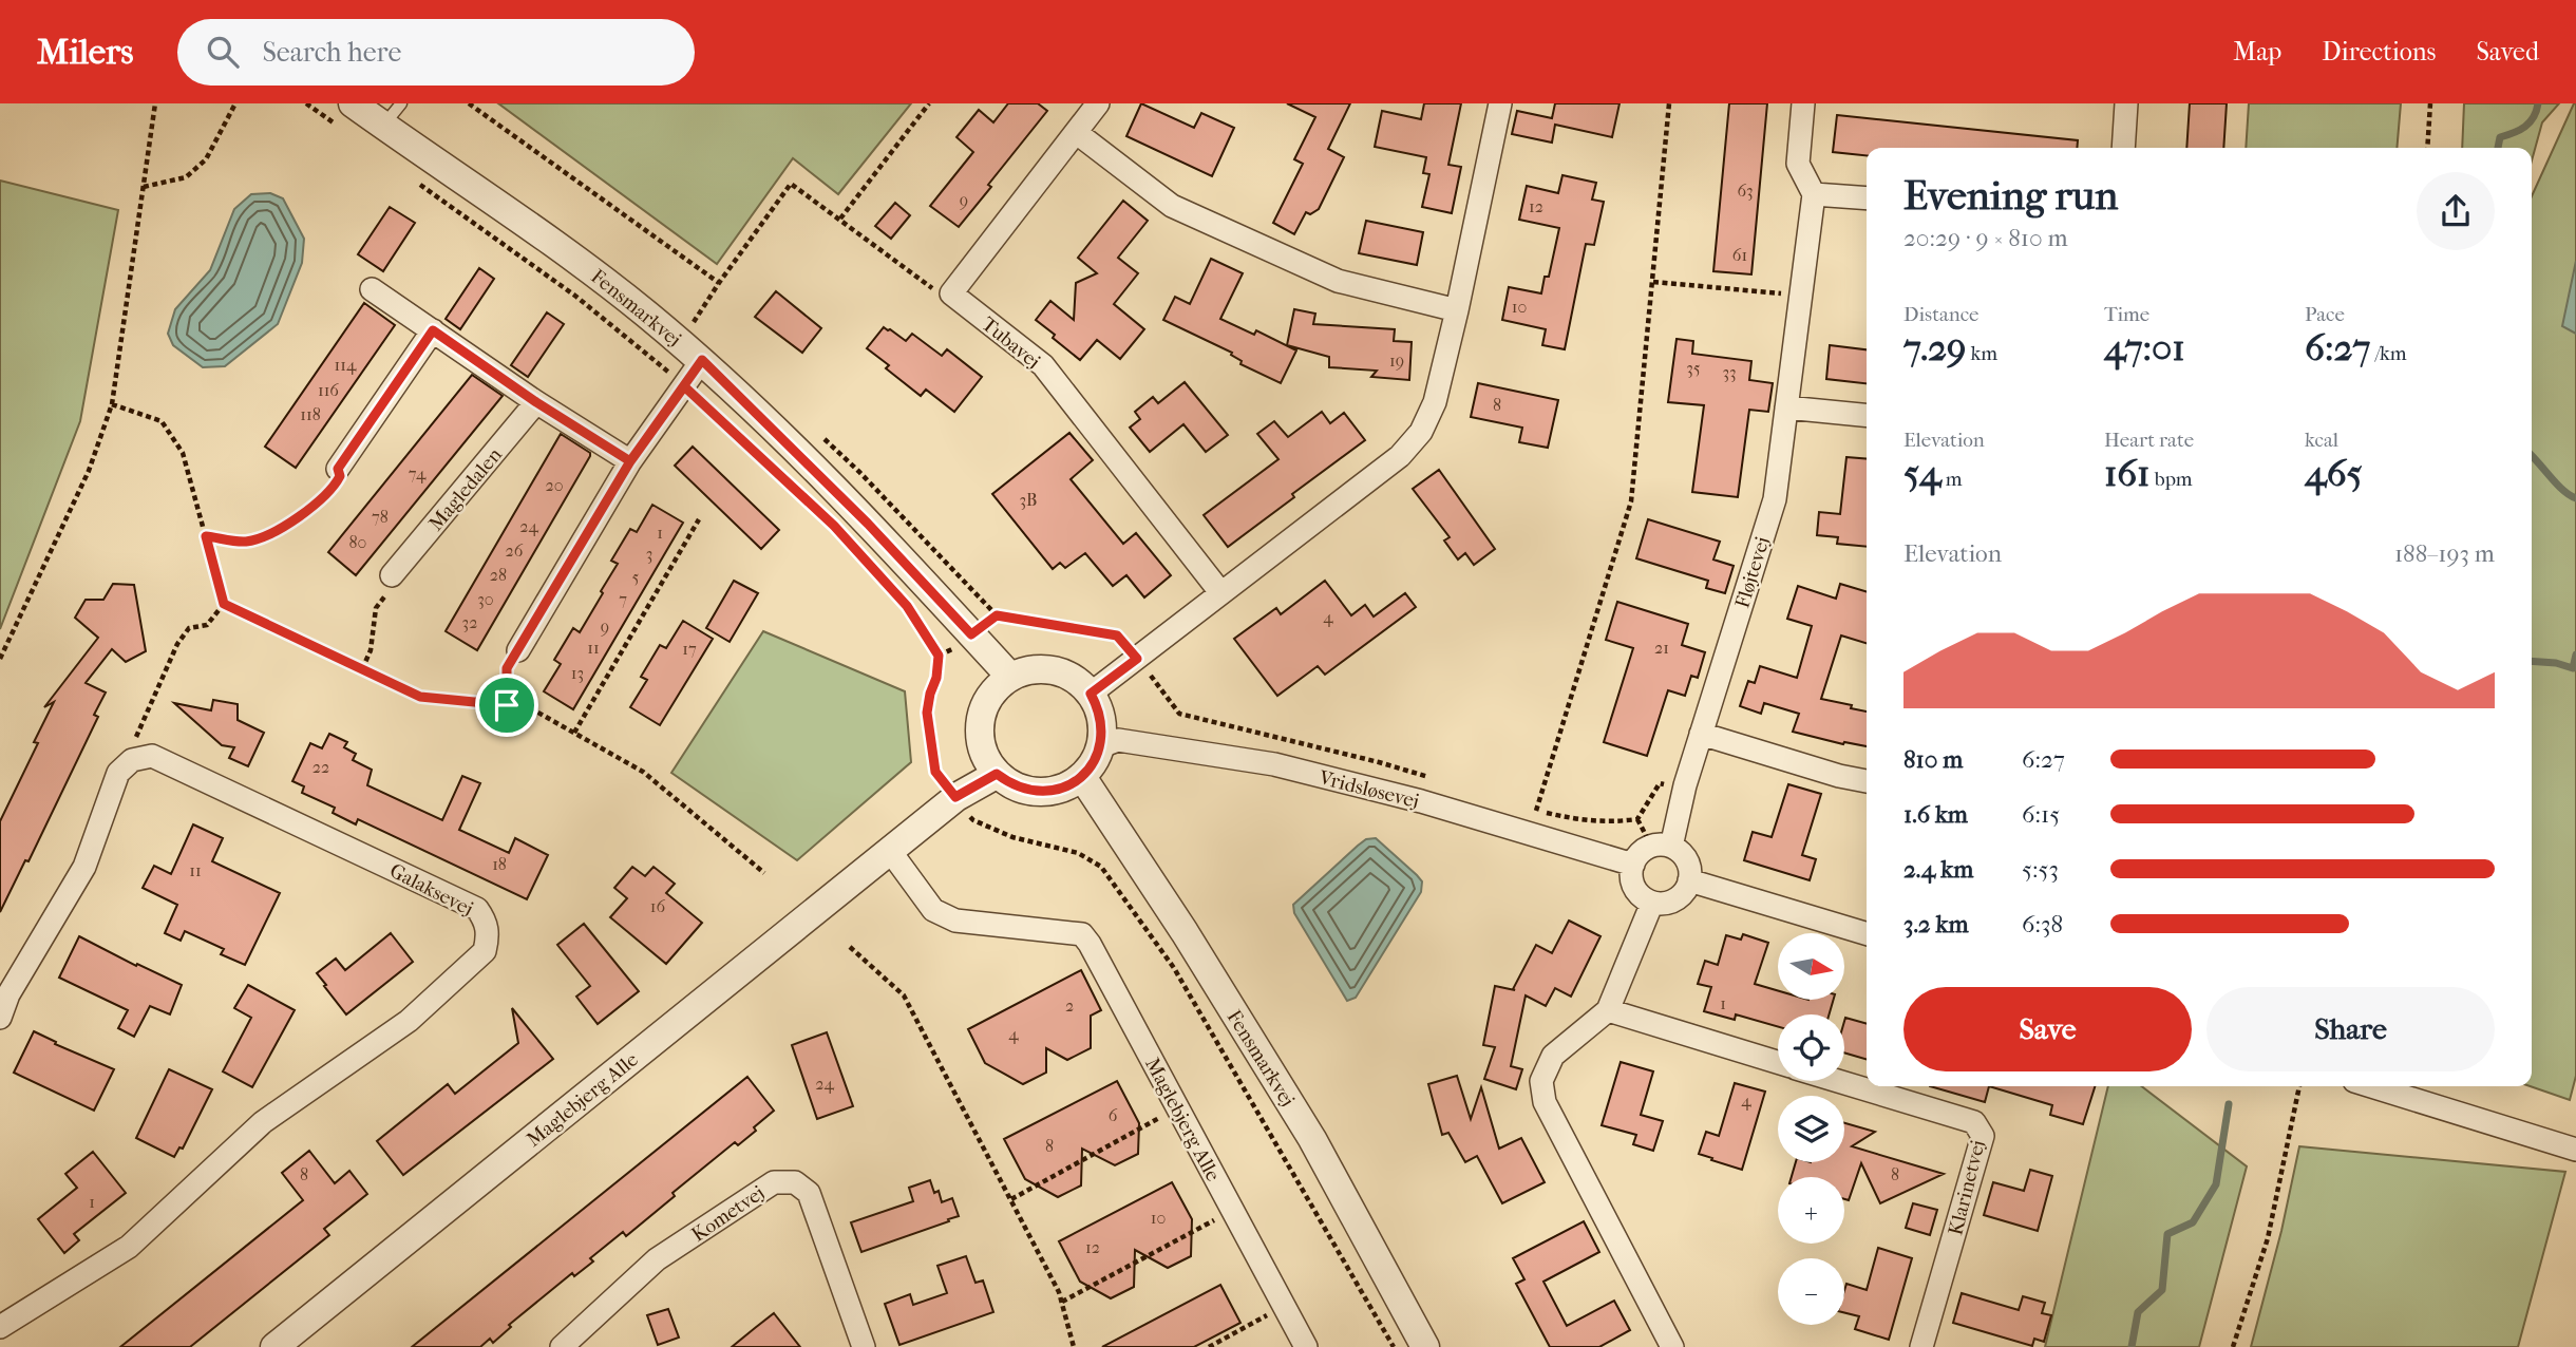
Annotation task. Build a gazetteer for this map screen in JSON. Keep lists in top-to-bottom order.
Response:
{
  "streets": {
    "street": [
      "Fensmarkvej",
      "Tubavej",
      "Magledalen",
      "Fløjtevej",
      "Vridsløsevej",
      "Galaksevej",
      "Maglebjerg Alle",
      "Klarinetvej",
      "Kometvej"
    ]
  },
  "crossings": [
    ["Fensmarkvej", "Vridsløsevej"],
    ["Fensmarkvej", "Maglebjerg Alle"],
    ["Fløjtevej", "Vridsløsevej"],
    ["Vridsløsevej", "Maglebjerg Alle"]
  ],
  "house_numbers": [
    "63",
    "9",
    "12",
    "61",
    "10",
    "19",
    "114",
    "35",
    "33",
    "116",
    "8",
    "118",
    "74",
    "20",
    "3B",
    "78",
    "24",
    "1",
    "80",
    "26",
    "3",
    "28",
    "5",
    "30",
    "7",
    "4",
    "32",
    "9",
    "11",
    "21",
    "17",
    "13",
    "22",
    "18",
    "11",
    "16",
    "1",
    "2",
    "4",
    "24",
    "4",
    "6",
    "8",
    "8",
    "8",
    "1",
    "10",
    "12"
  ],
  "north": "right",
  "page": {
    "header": "Milers",
    "search": "Search here",
    "nav": ["Map", "Directions", "Saved"],
    "heading": ["Evening run", "20:29 · 9 × 810 m"],
    "stats": [
      ["Distance", "7.29 km"],
      ["Time", "47:01"],
      ["Pace", "6:27 /km"],
      ["Elevation", "54 m"],
      ["Heart rate", "161 bpm"],
      ["kcal", "465"]
    ],
    "chart": ["Elevation", "188–193 m"],
    "list": [
      {
        "name": "810 m",
        "note": "6:27"
      },
      {
        "name": "1.6 km",
        "note": "6:15"
      },
      {
        "name": "2.4 km",
        "note": "5:53"
      },
      {
        "name": "3.2 km",
        "note": "6:38"
      }
    ],
    "map_buttons": ["+", "−"],
    "buttons": ["Save", "Share"]
  }
}
